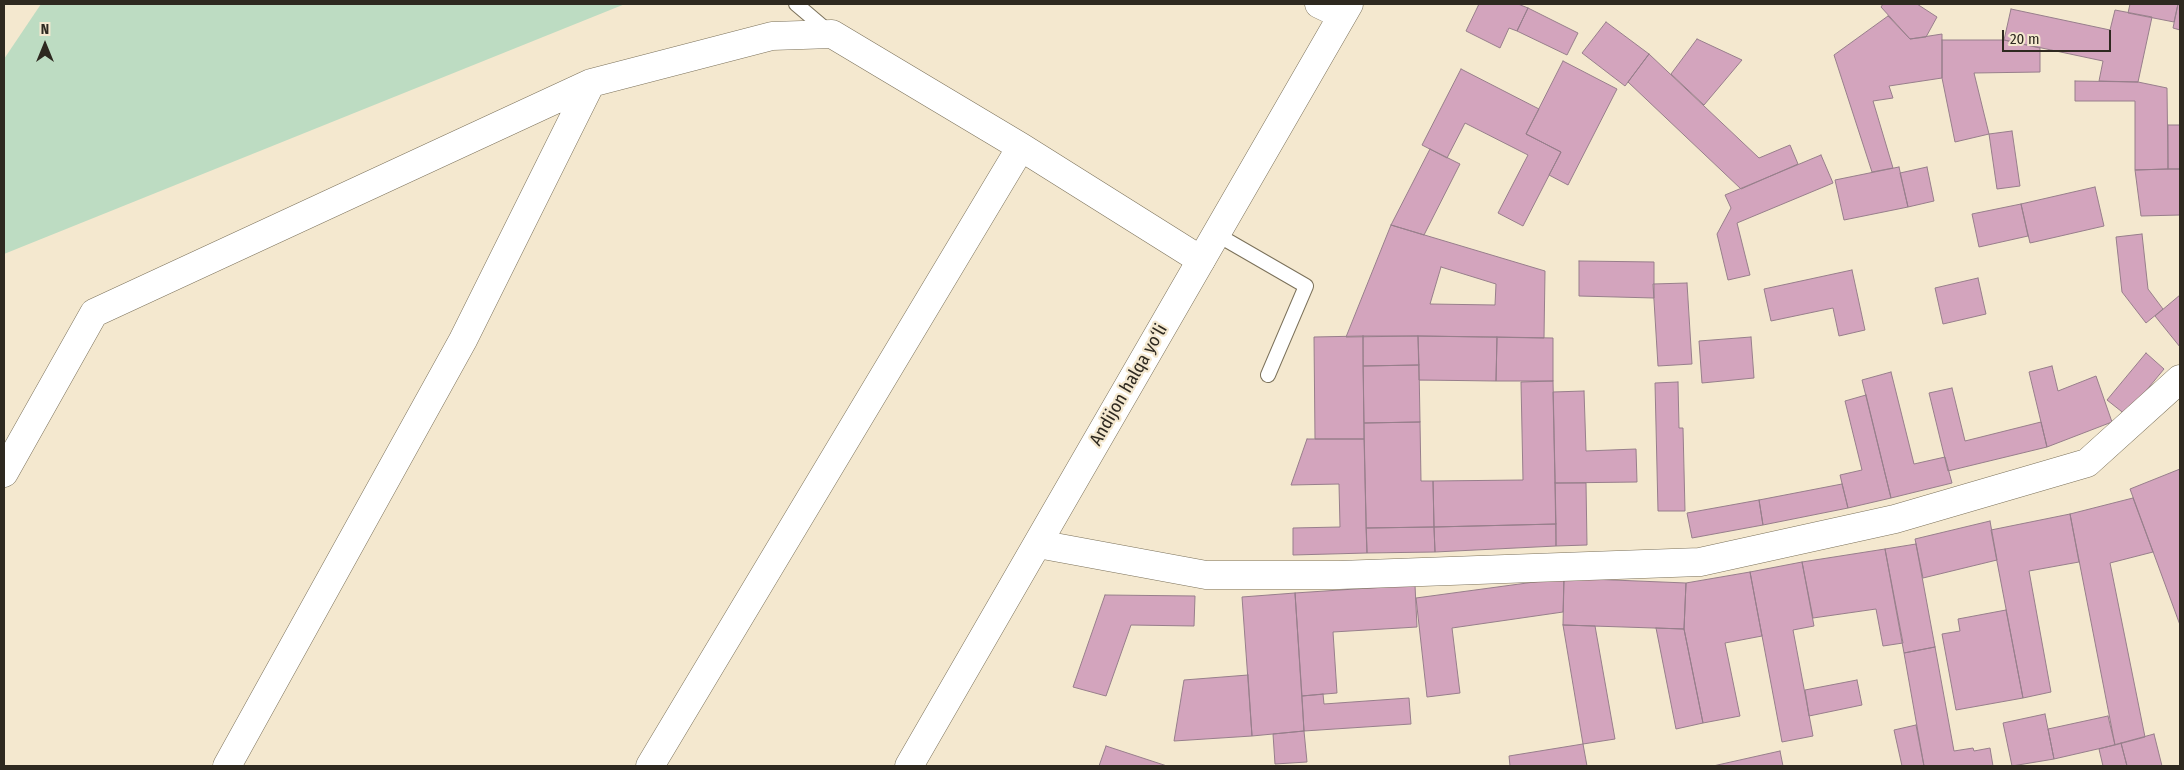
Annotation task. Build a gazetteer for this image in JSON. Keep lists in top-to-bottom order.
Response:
{
  "streets": {
    "main road": ["Andijon halqa yo‘li"]
  },
  "scale_bar": "20 m",
  "north": "top"
}
